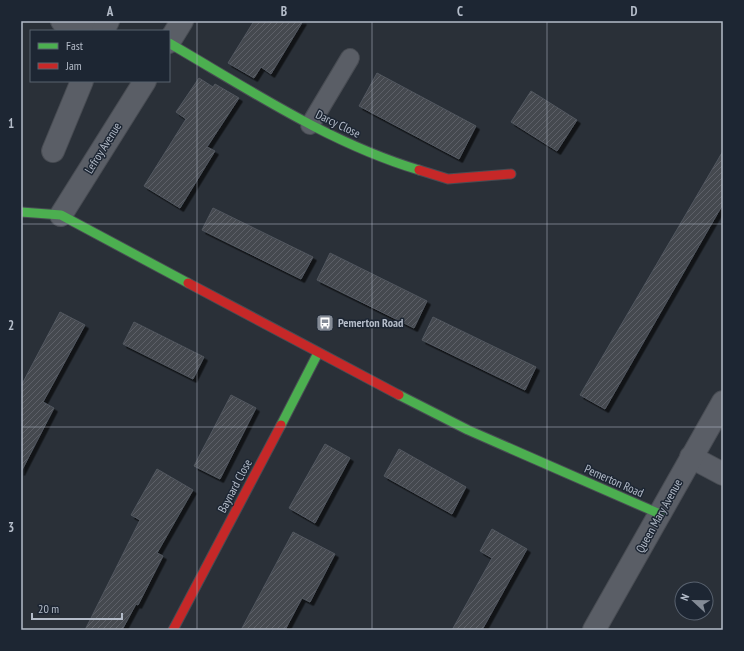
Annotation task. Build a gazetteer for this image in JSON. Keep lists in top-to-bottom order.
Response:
{
  "streets": {
    "street": [
      "Darcy Close",
      "Lefroy Avenue",
      "Pemerton Road",
      "Baynard Close",
      "Queen Mary Avenue"
    ]
  },
  "crossings": [
    ["Lefroy Avenue", "Pemerton Road"],
    ["Pemerton Road", "Baynard Close"],
    ["Pemerton Road", "Queen Mary Avenue"]
  ],
  "places": {
    "bus stop": ["Pemerton Road"]
  },
  "legend": ["Fast", "Jam"],
  "scale_bar": "20 m",
  "north": "left",
  "grid": {
    "columns": [
      "A",
      "B",
      "C",
      "D"
    ],
    "rows": ["1", "2", "3"]
  }
}
